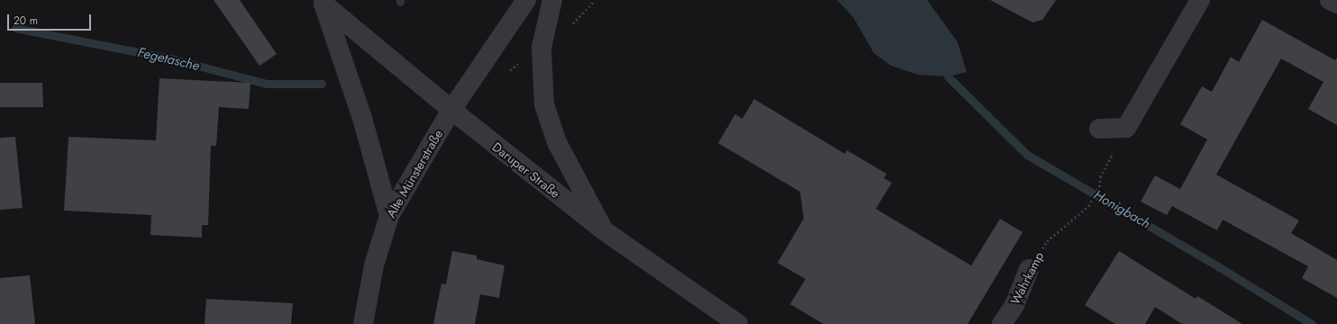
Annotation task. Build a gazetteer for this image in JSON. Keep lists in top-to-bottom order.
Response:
{
  "streets": {
    "street": ["Daruper Straße", "Alte Münsterstraße", "Wahrkamp"]
  },
  "crossings": [
    ["Daruper Straße", "Alte Münsterstraße"]
  ],
  "water": ["Fegetasche", "Honigbach"],
  "scale_bar": "20 m"
}
